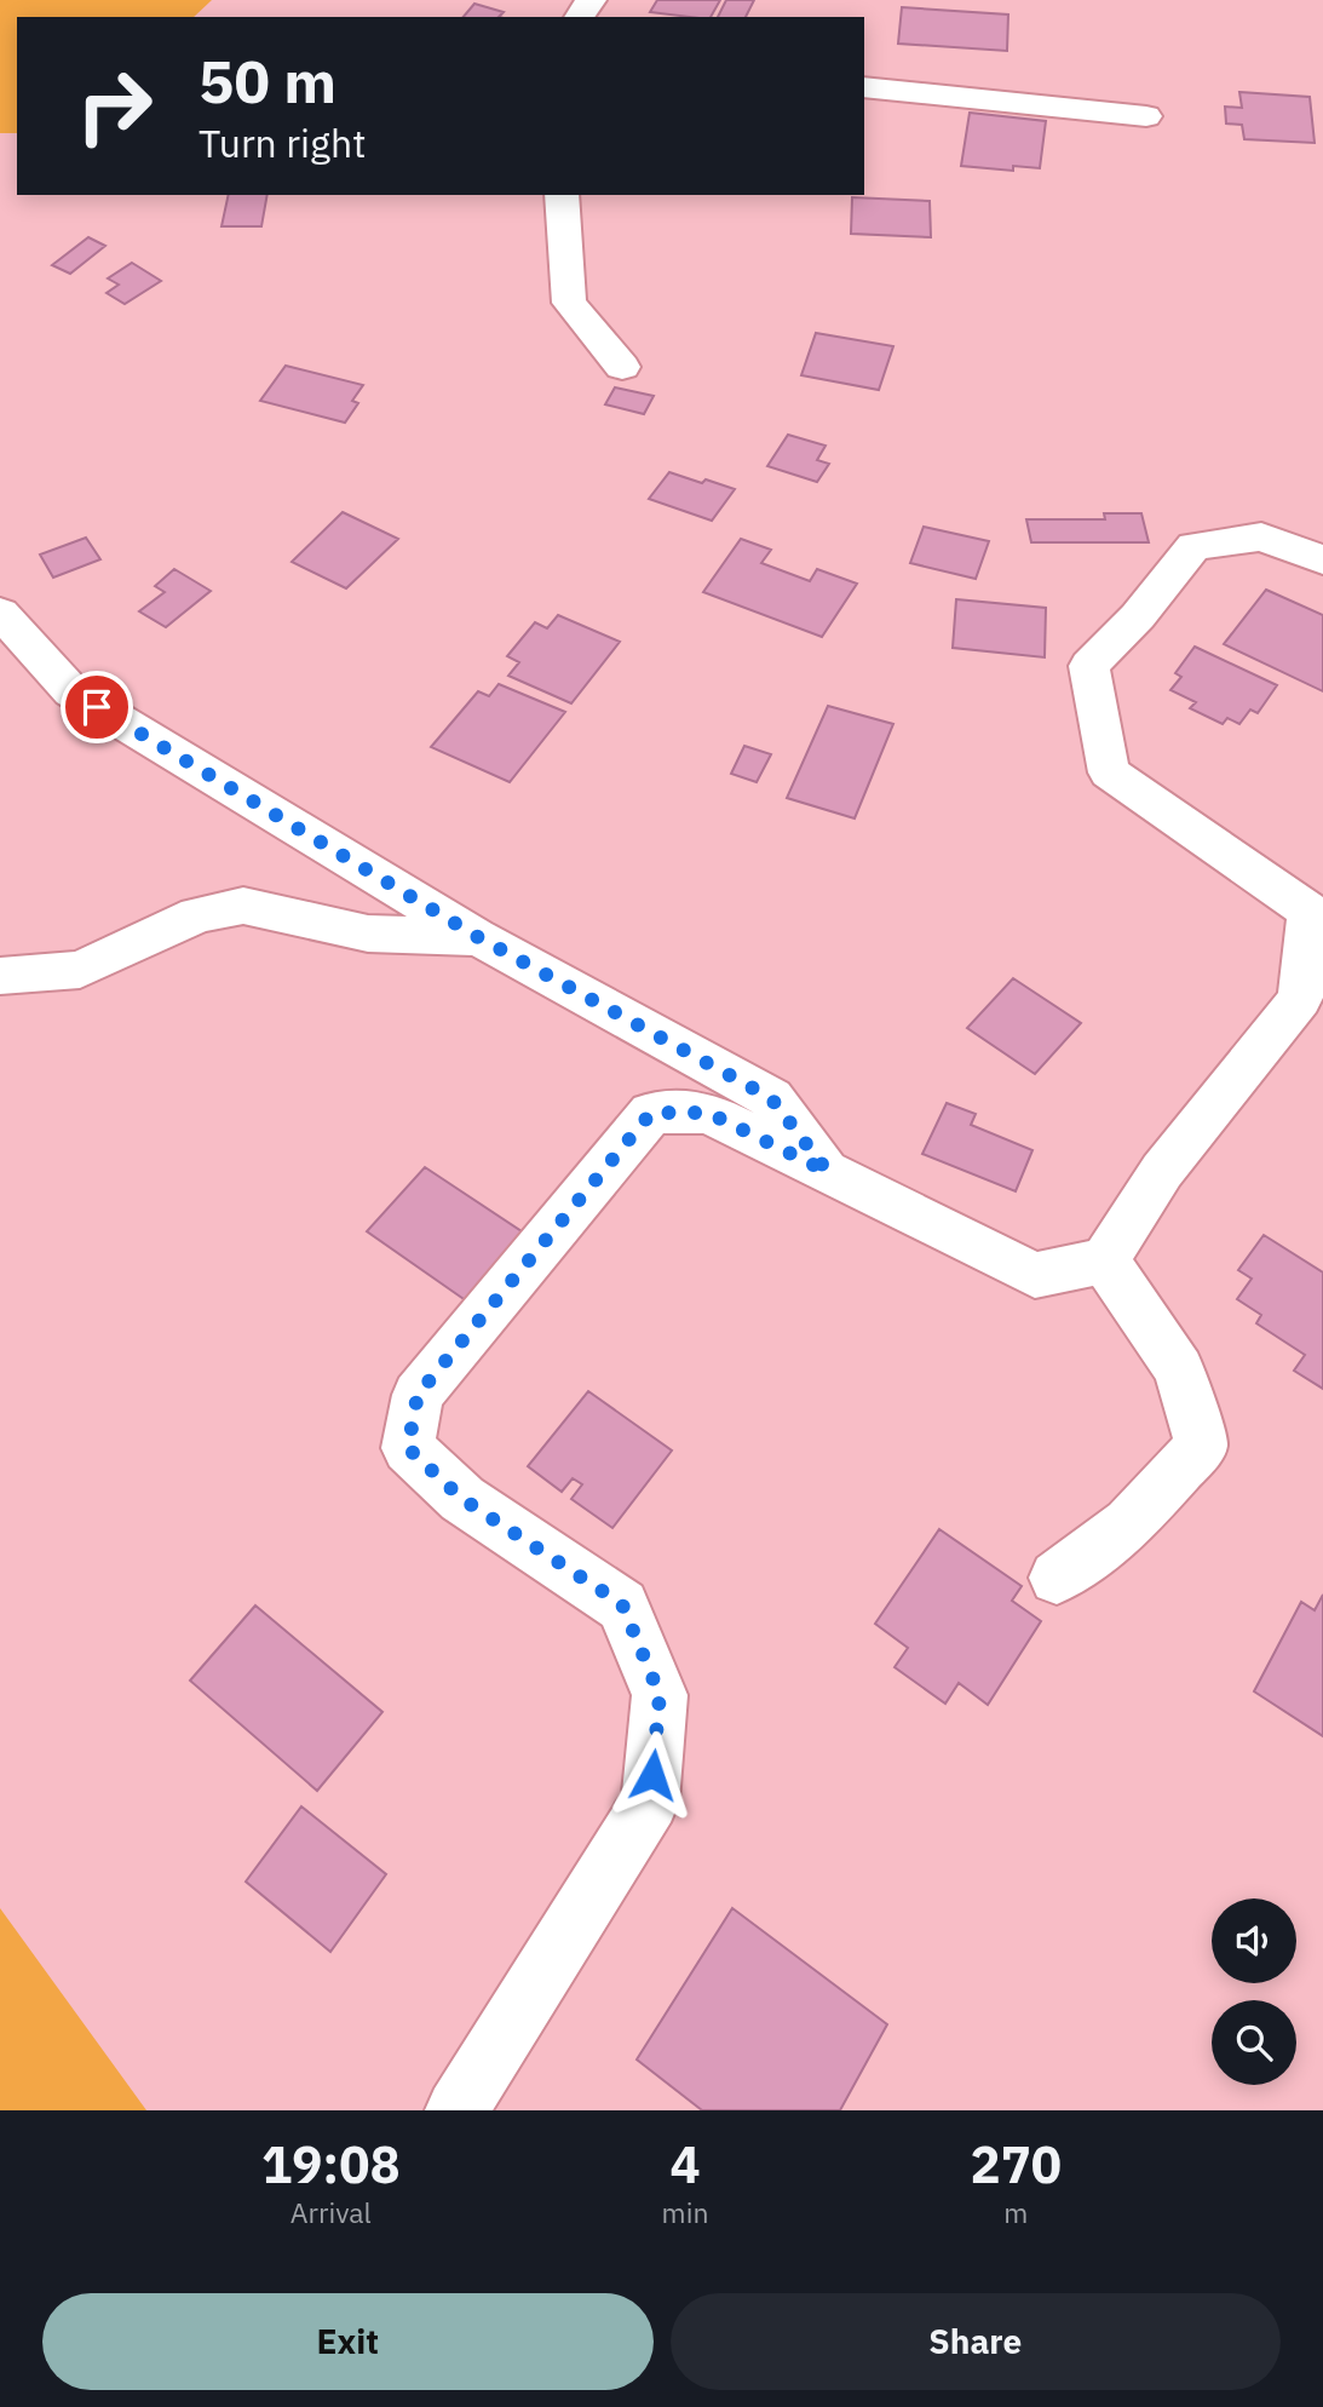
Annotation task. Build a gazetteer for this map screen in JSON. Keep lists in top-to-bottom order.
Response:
{
  "page": {
    "turn": ["50 m", "Turn right"],
    "eta": [
      "19:08",
      "Arrival",
      "4",
      "min",
      "270",
      "m"
    ],
    "buttons": ["Exit", "Share"]
  }
}
